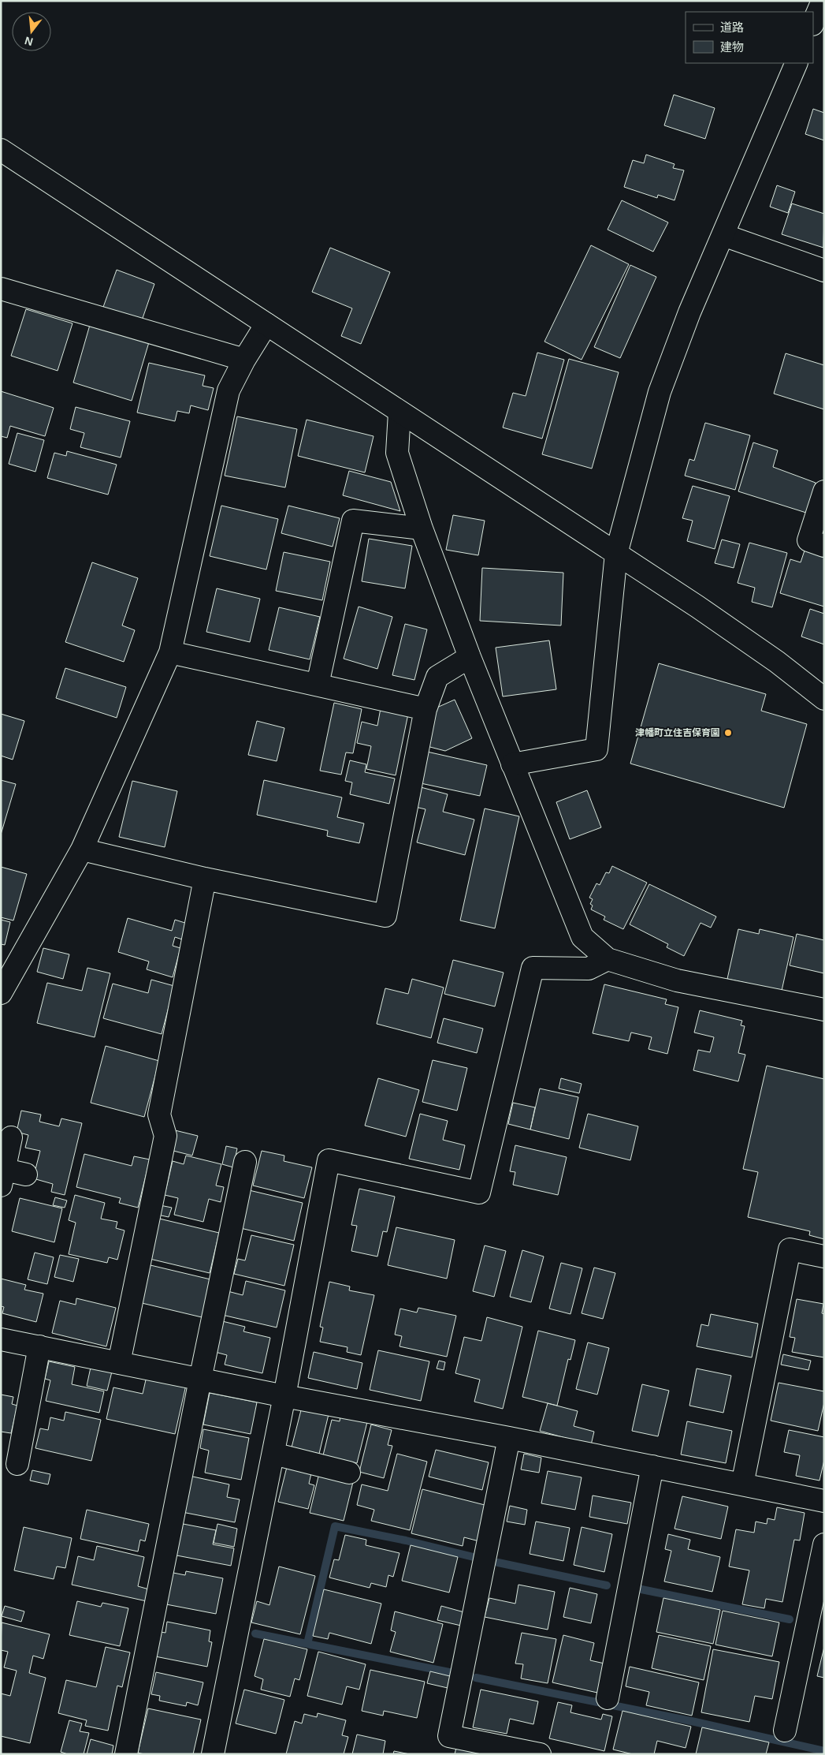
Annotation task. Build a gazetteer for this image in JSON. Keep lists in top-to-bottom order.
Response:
{
  "places": ["津幡町立住吉保育園"],
  "legend": ["道路", "建物"],
  "north": "bottom"
}
